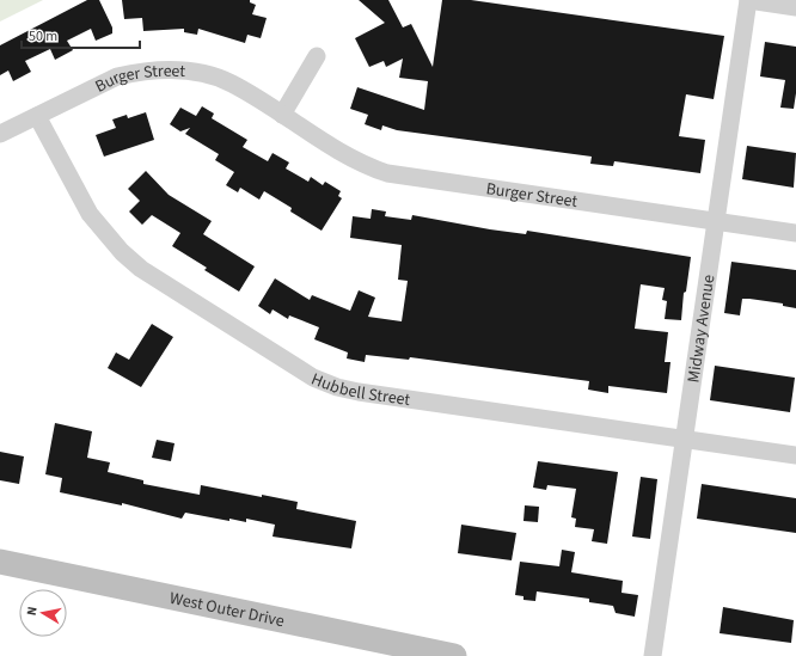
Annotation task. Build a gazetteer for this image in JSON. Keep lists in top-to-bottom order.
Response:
{
  "streets": {
    "main road": ["West Outer Drive"],
    "street": ["Burger Street", "Midway Avenue", "Hubbell Street"]
  },
  "crossings": [
    ["Burger Street", "Midway Avenue"],
    ["Burger Street", "Hubbell Street"],
    ["Midway Avenue", "Hubbell Street"]
  ],
  "scale_bar": "50 m",
  "north": "left"
}
